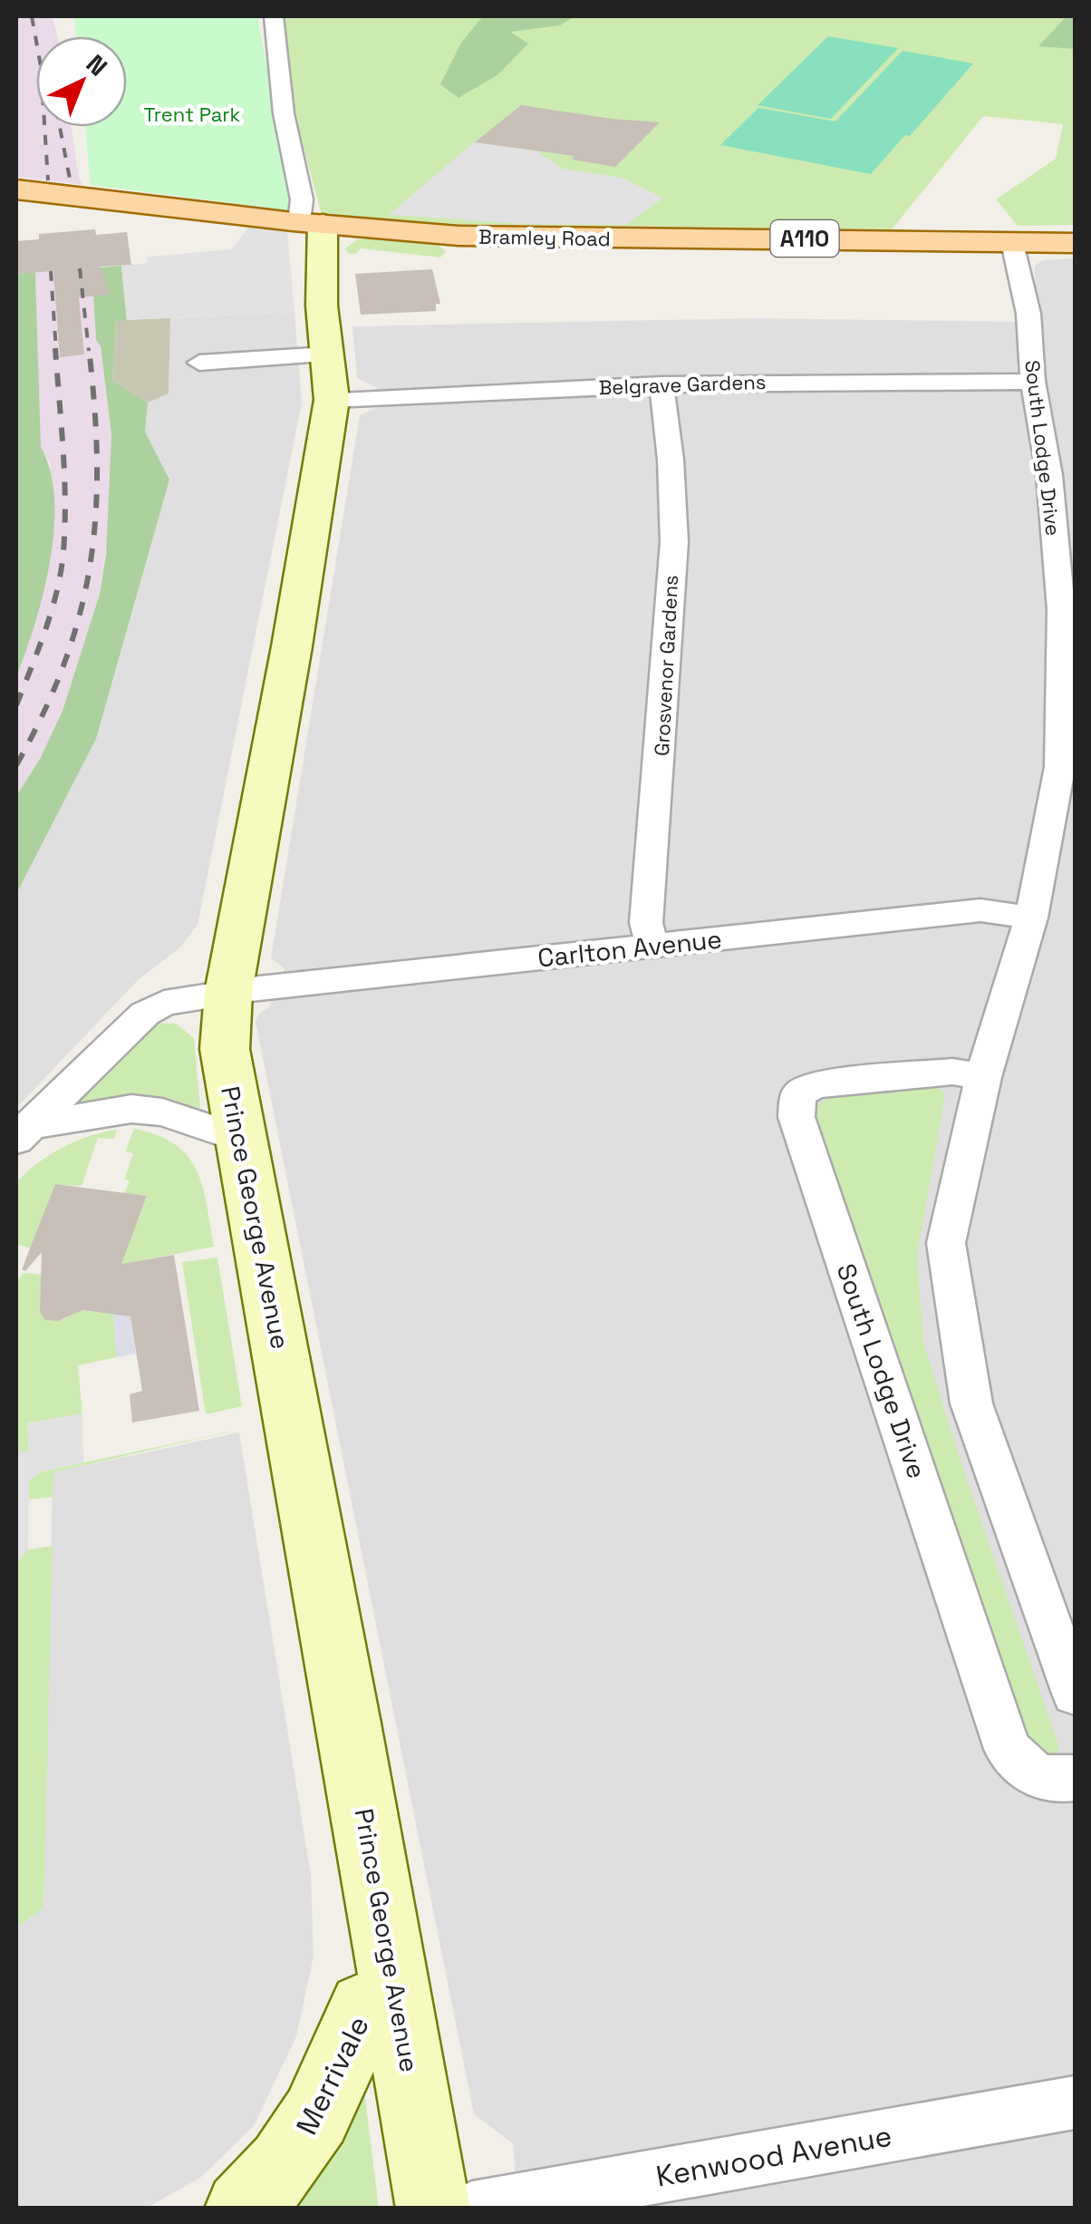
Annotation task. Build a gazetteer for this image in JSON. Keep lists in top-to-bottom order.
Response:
{
  "streets": {
    "main road": ["Bramley Road", "A110"],
    "street": [
      "Belgrave Gardens",
      "South Lodge Drive",
      "Grosvenor Gardens",
      "Carlton Avenue",
      "Prince George Avenue",
      "Merrivale",
      "Kenwood Avenue"
    ]
  },
  "crossings": [
    ["Bramley Road", "South Lodge Drive"],
    ["Bramley Road", "Prince George Avenue"],
    ["Belgrave Gardens", "South Lodge Drive"],
    ["Belgrave Gardens", "Grosvenor Gardens"],
    ["Belgrave Gardens", "Prince George Avenue"],
    ["South Lodge Drive", "Carlton Avenue"],
    ["Grosvenor Gardens", "Carlton Avenue"],
    ["Carlton Avenue", "Prince George Avenue"],
    ["Prince George Avenue", "Merrivale"]
  ],
  "parks": ["Trent Park"],
  "north": "top right"
}
